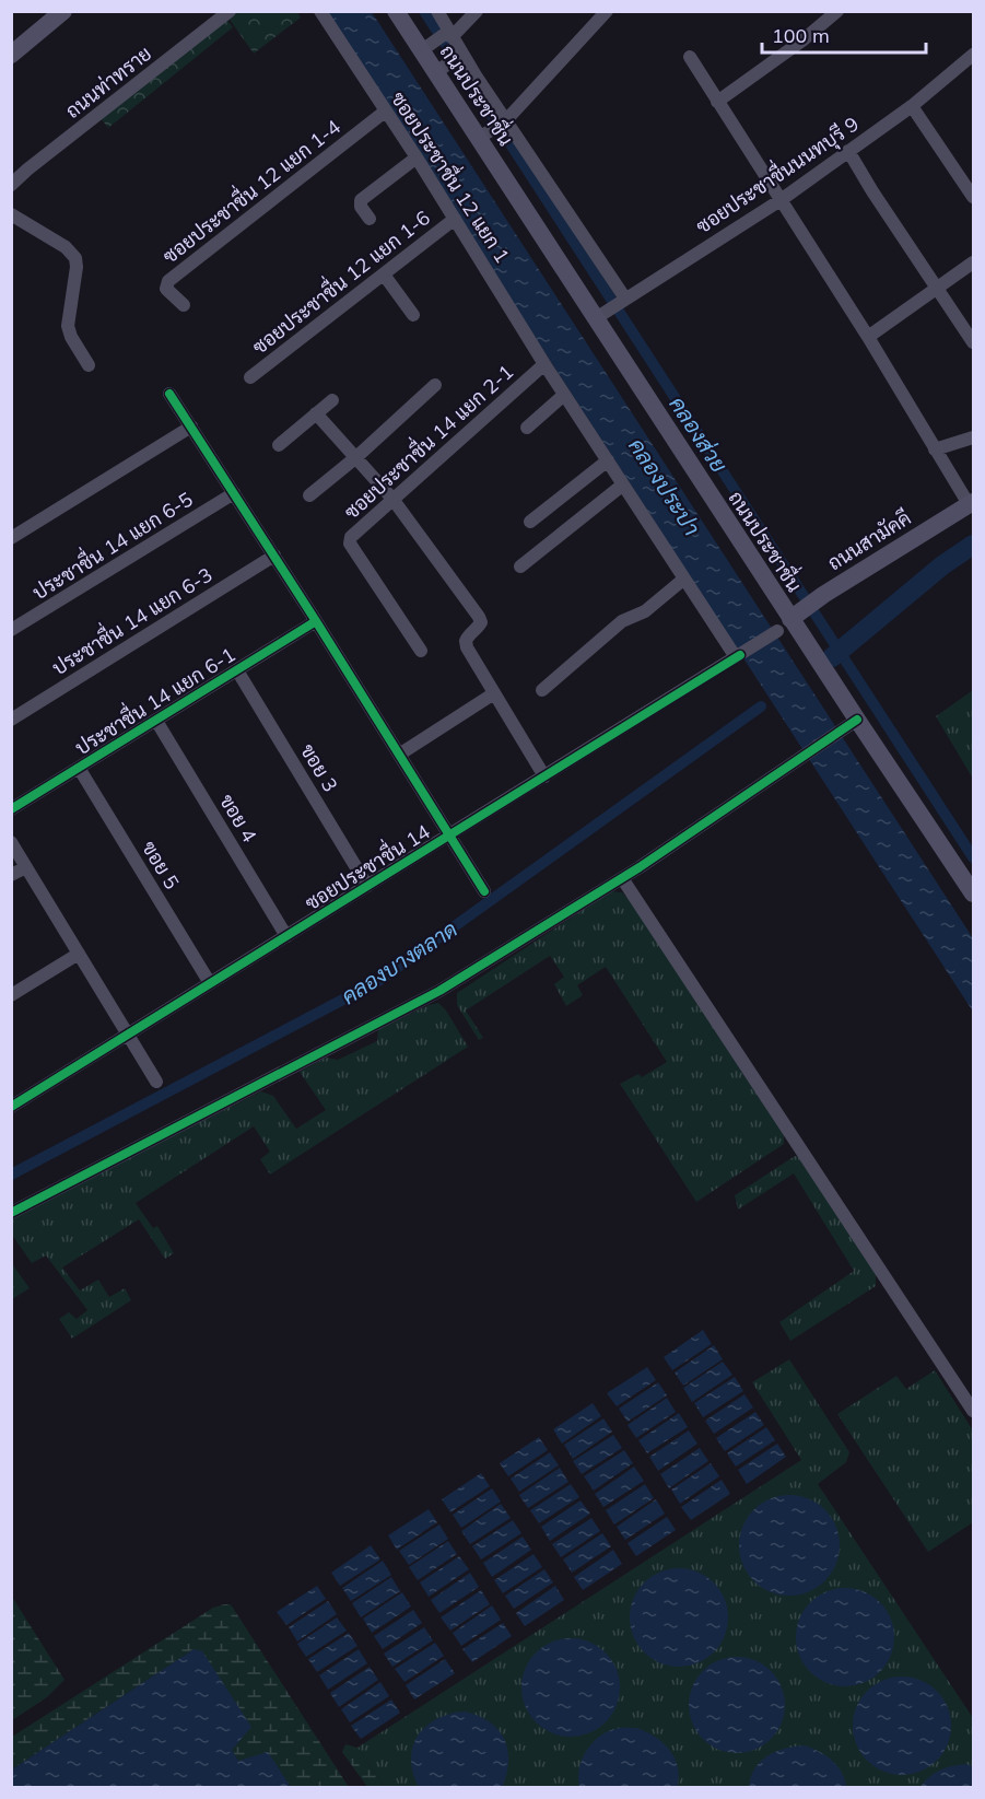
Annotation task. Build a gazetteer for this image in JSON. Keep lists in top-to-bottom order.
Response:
{
  "streets": {
    "main road": ["ถนนประชาชื่น", "ถนนสามัคคี"],
    "street": [
      "ถนนท่าทราย",
      "ซอยประชาชื่นนนทบุรี 9",
      "ซอยประชาชื่น 12 แยก 1",
      "ซอยประชาชื่น 12 แยก 1-4",
      "ซอยประชาชื่น 12 แยก 1-6",
      "ซอยประชาชื่น 14 แยก 2-1",
      "ประชาชื่น 14 แยก 6-5",
      "ประชาชื่น 14 แยก 6-3",
      "ประชาชื่น 14 แยก 6-1",
      "ขอย 3",
      "ขอย 4",
      "ฃอย 5",
      "ซอยประชาชื่น 14"
    ]
  },
  "crossings": [
    ["ถนนประชาชื่น", "ซอยประชาชื่นนนทบุรี 9"],
    ["ถนนประชาชื่น", "ถนนสามัคคี"],
    ["ถนนประชาชื่น", "ซอยประชาชื่น 14"],
    ["ซอยประชาชื่น 12 แยก 1", "ซอยประชาชื่น 12 แยก 1-4"],
    ["ซอยประชาชื่น 12 แยก 1", "ซอยประชาชื่น 12 แยก 1-6"],
    ["ซอยประชาชื่น 12 แยก 1", "ซอยประชาชื่น 14 แยก 2-1"],
    ["ซอยประชาชื่น 12 แยก 1", "ซอยประชาชื่น 14"],
    ["ถนนสามัคคี", "ซอยประชาชื่น 14"],
    ["ประชาชื่น 14 แยก 6-1", "ขอย 3"],
    ["ประชาชื่น 14 แยก 6-1", "ขอย 4"],
    ["ประชาชื่น 14 แยก 6-1", "ฃอย 5"],
    ["ขอย 3", "ซอยประชาชื่น 14"],
    ["ขอย 4", "ซอยประชาชื่น 14"],
    ["ฃอย 5", "ซอยประชาชื่น 14"]
  ],
  "water": ["คลองส่วย", "คลองประปา", "คลองบางตลาด"],
  "scale_bar": "100 m"
}
